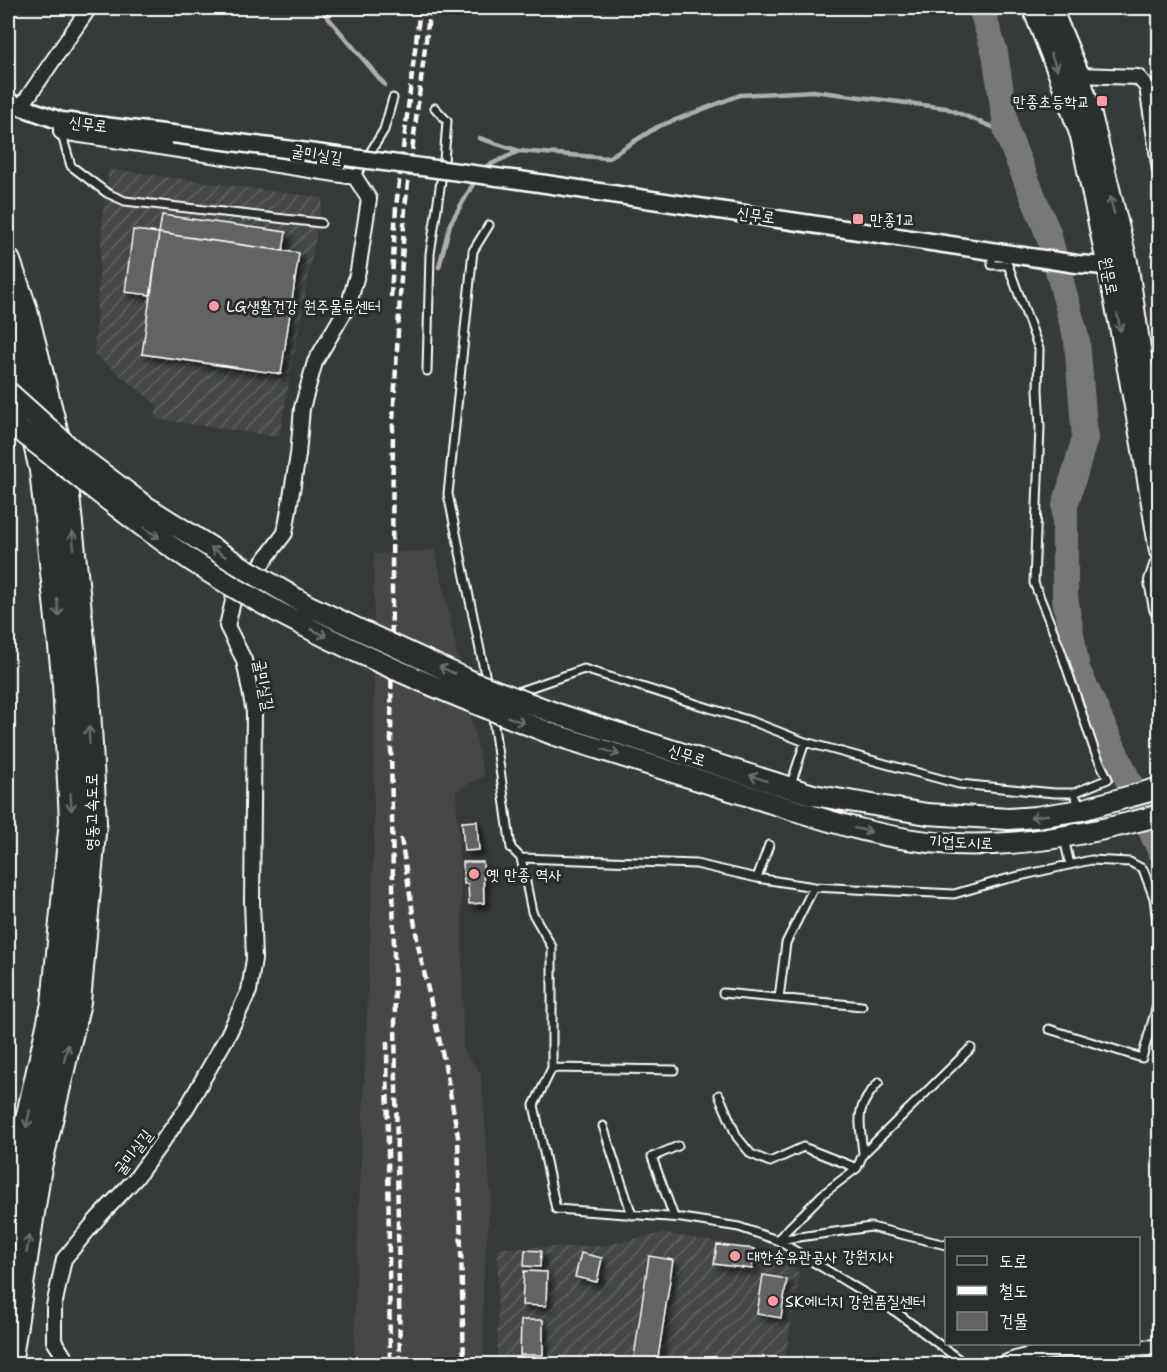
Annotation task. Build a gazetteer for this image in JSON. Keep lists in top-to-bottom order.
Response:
{
  "streets": {
    "highway": ["영동고속도로"],
    "main road": ["신무로", "원문로", "기업도시로"],
    "street": ["굴미실길"]
  },
  "crossings": [
    ["신무로", "굴미실길"],
    ["신무로", "원문로"],
    ["신무로", "기업도시로"]
  ],
  "places": {
    "transit": ["만종초등학교", "만종1교"],
    "other": [
      "LG생활건강 원주물류센터",
      "옛 만종 역사",
      "대한송유관공사 강원지사",
      "SK에너지 강원품질센터"
    ]
  },
  "legend": ["도로", "철도", "건물"]
}
